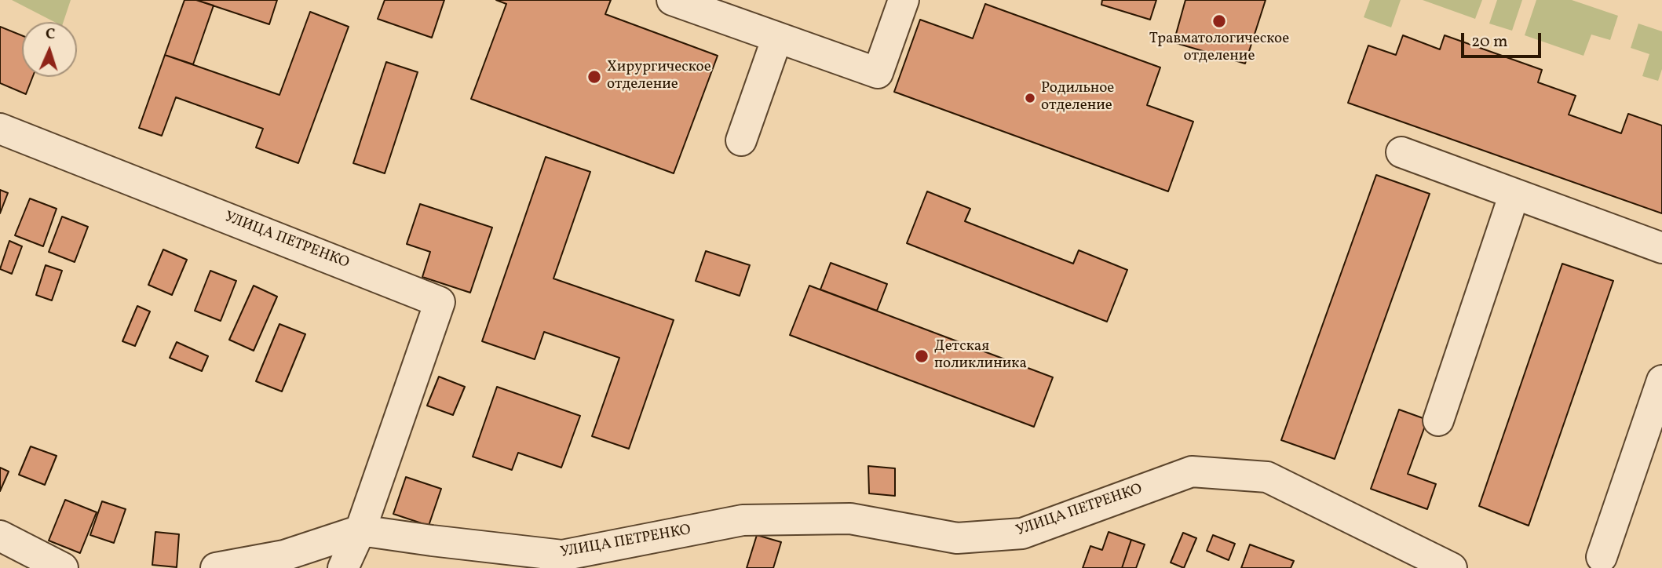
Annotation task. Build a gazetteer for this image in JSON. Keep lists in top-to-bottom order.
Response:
{
  "streets": {
    "street": ["УЛИЦА ПЕТРЕНКО"]
  },
  "places": [
    "Травматологическое отделение",
    "Хирургическое отделение",
    "Родильное отделение",
    "Детская поликлиника"
  ],
  "scale_bar": "20 m",
  "north": "top"
}
